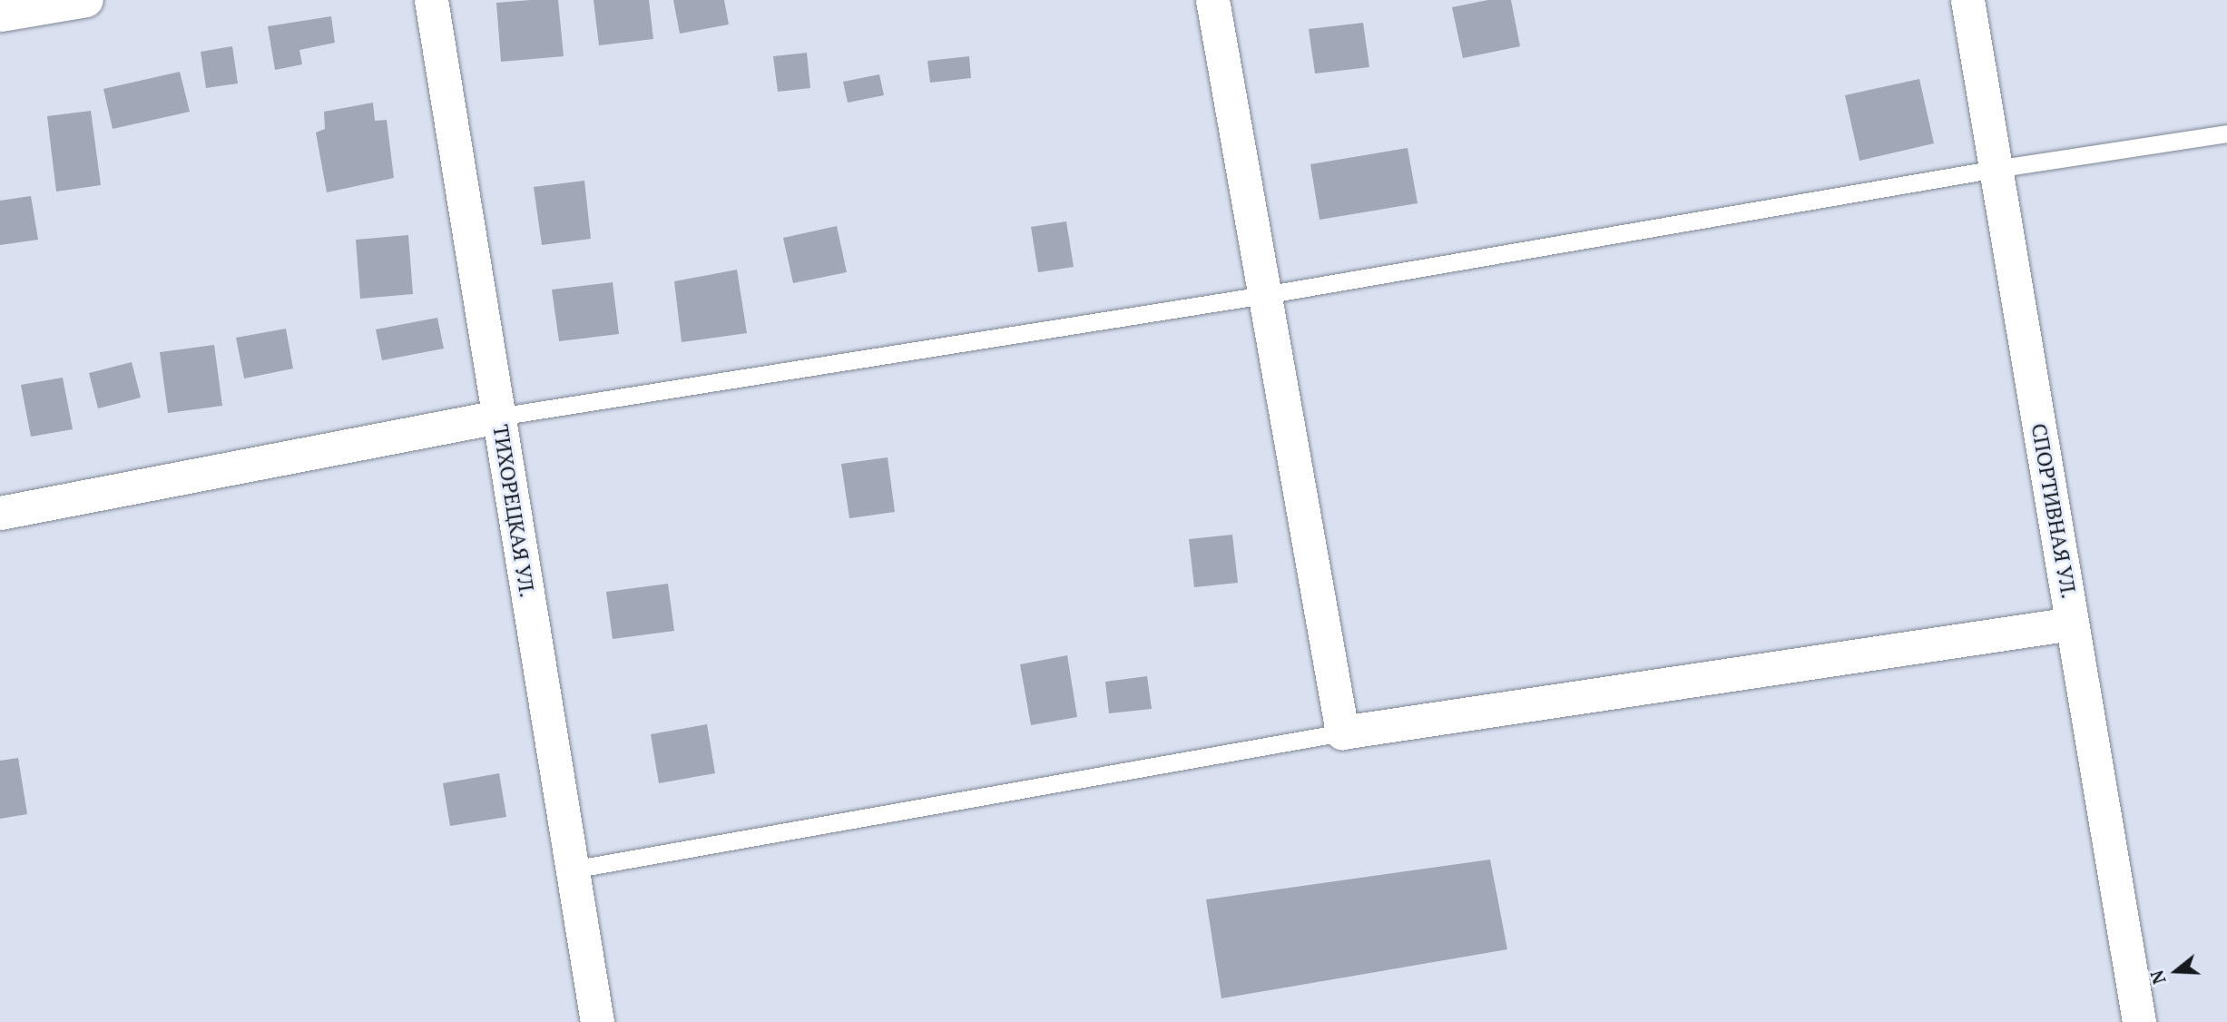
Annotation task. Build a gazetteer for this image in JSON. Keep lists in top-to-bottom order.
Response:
{
  "streets": {
    "street": ["ТИХОРЕЦКАЯ УЛ.", "СПОРТИВНАЯ УЛ."]
  },
  "north": "left"
}
